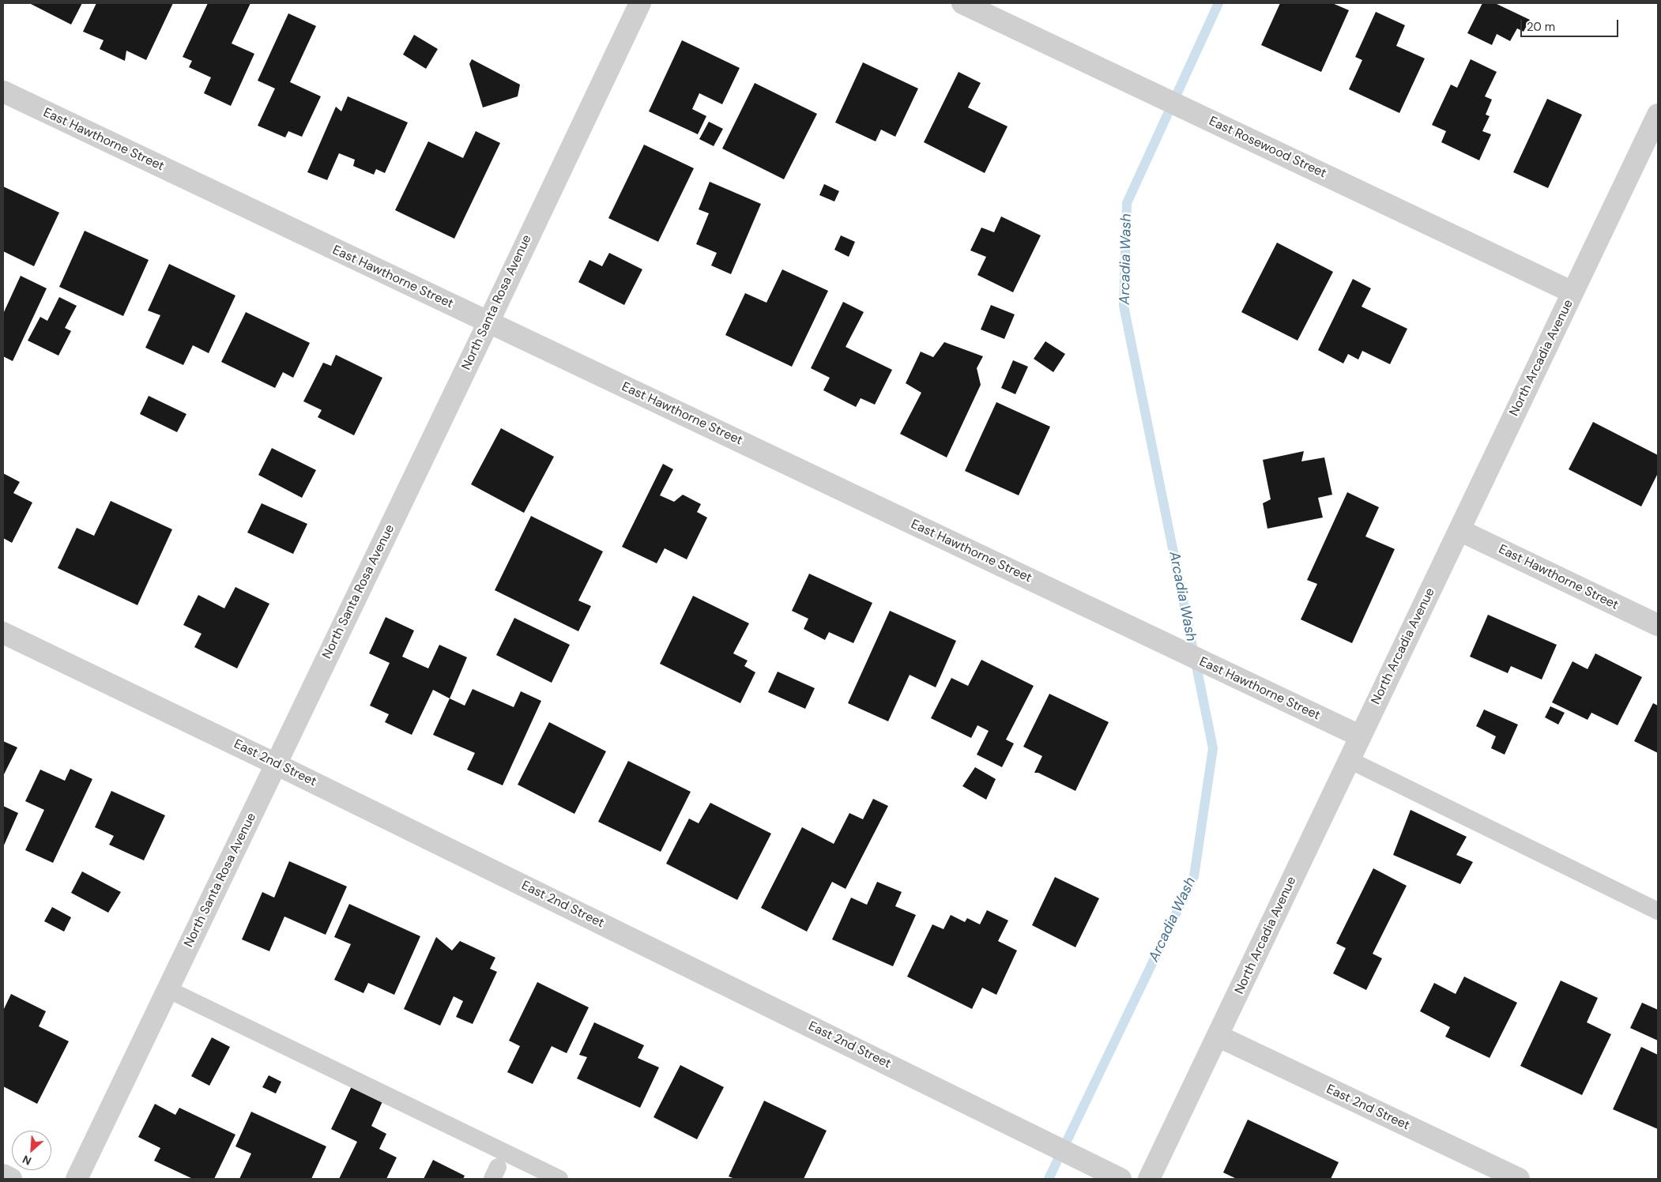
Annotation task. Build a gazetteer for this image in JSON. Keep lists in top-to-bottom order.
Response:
{
  "streets": {
    "street": [
      "East Hawthorne Street",
      "East Rosewood Street",
      "North Santa Rosa Avenue",
      "North Arcadia Avenue",
      "East 2nd Street"
    ]
  },
  "crossings": [
    ["East Hawthorne Street", "North Santa Rosa Avenue"],
    ["East Hawthorne Street", "North Arcadia Avenue"],
    ["East Rosewood Street", "North Arcadia Avenue"],
    ["North Santa Rosa Avenue", "East 2nd Street"],
    ["North Arcadia Avenue", "East 2nd Street"]
  ],
  "water": ["Arcadia Wash"],
  "scale_bar": "20 m",
  "north": "bottom left"
}
